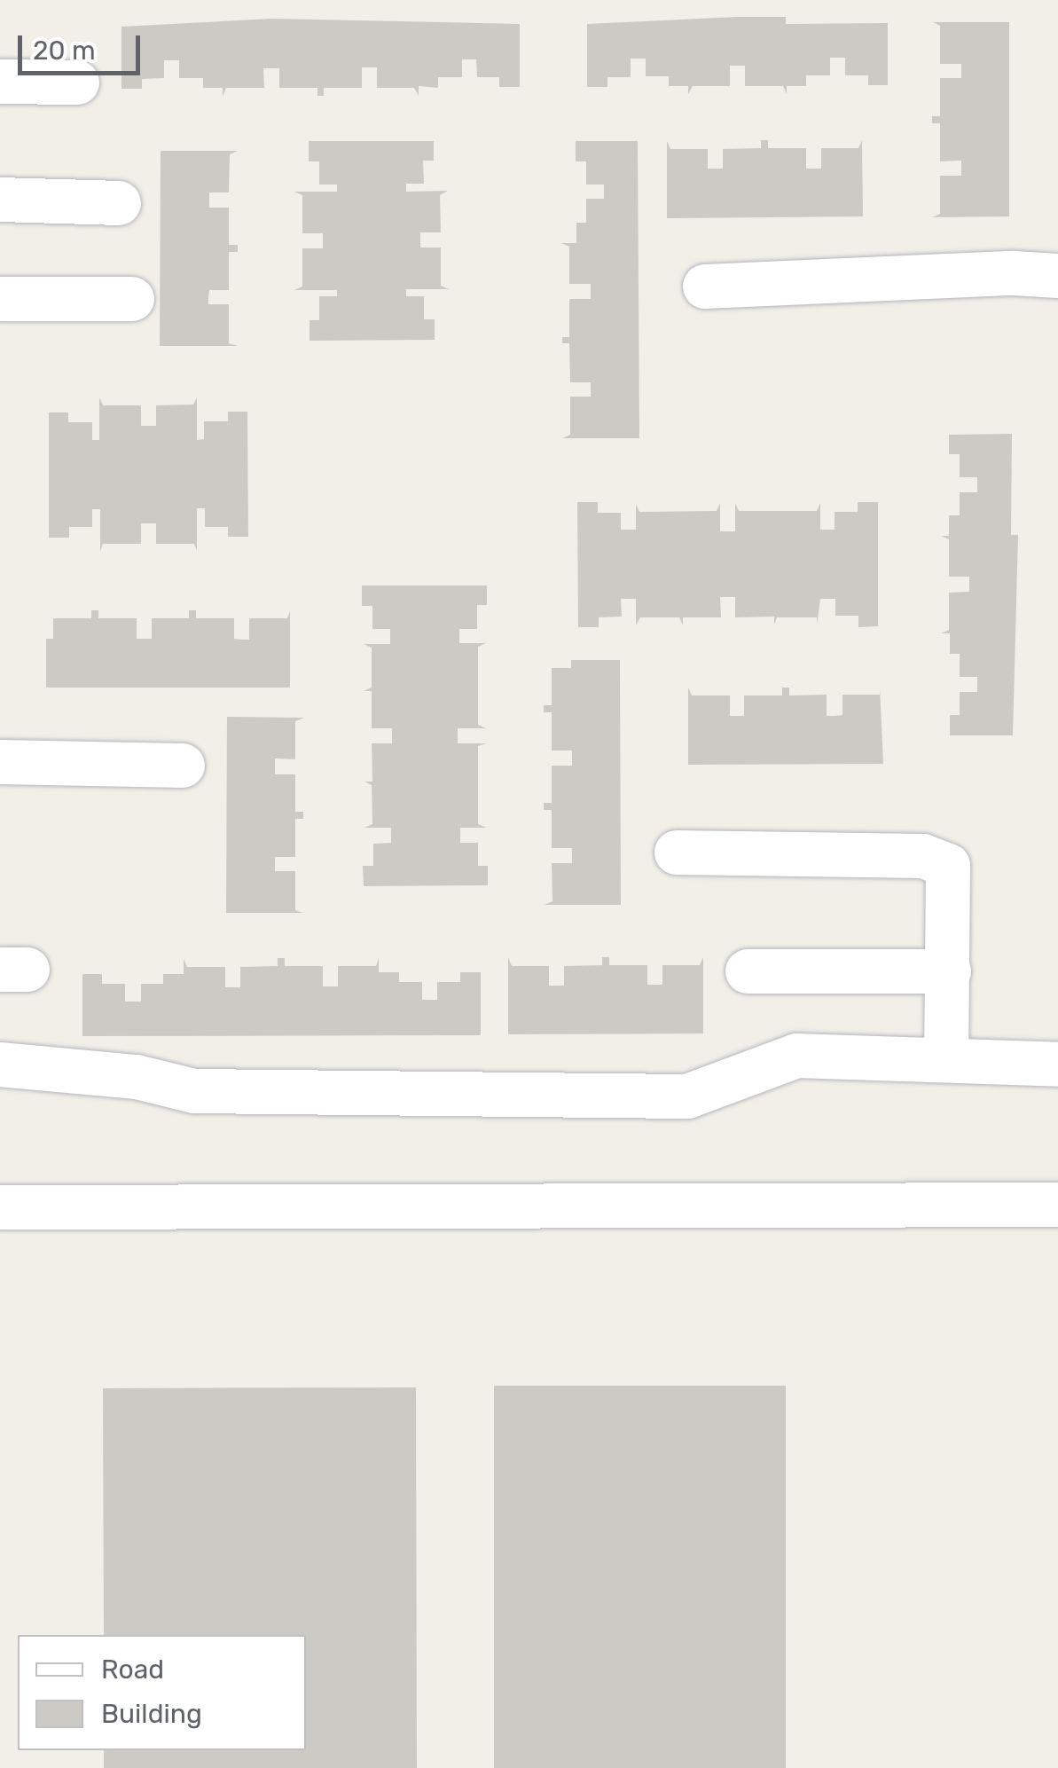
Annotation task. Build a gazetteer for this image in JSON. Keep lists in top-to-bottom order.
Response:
{
  "legend": ["Road", "Building"],
  "scale_bar": "20 m"
}
